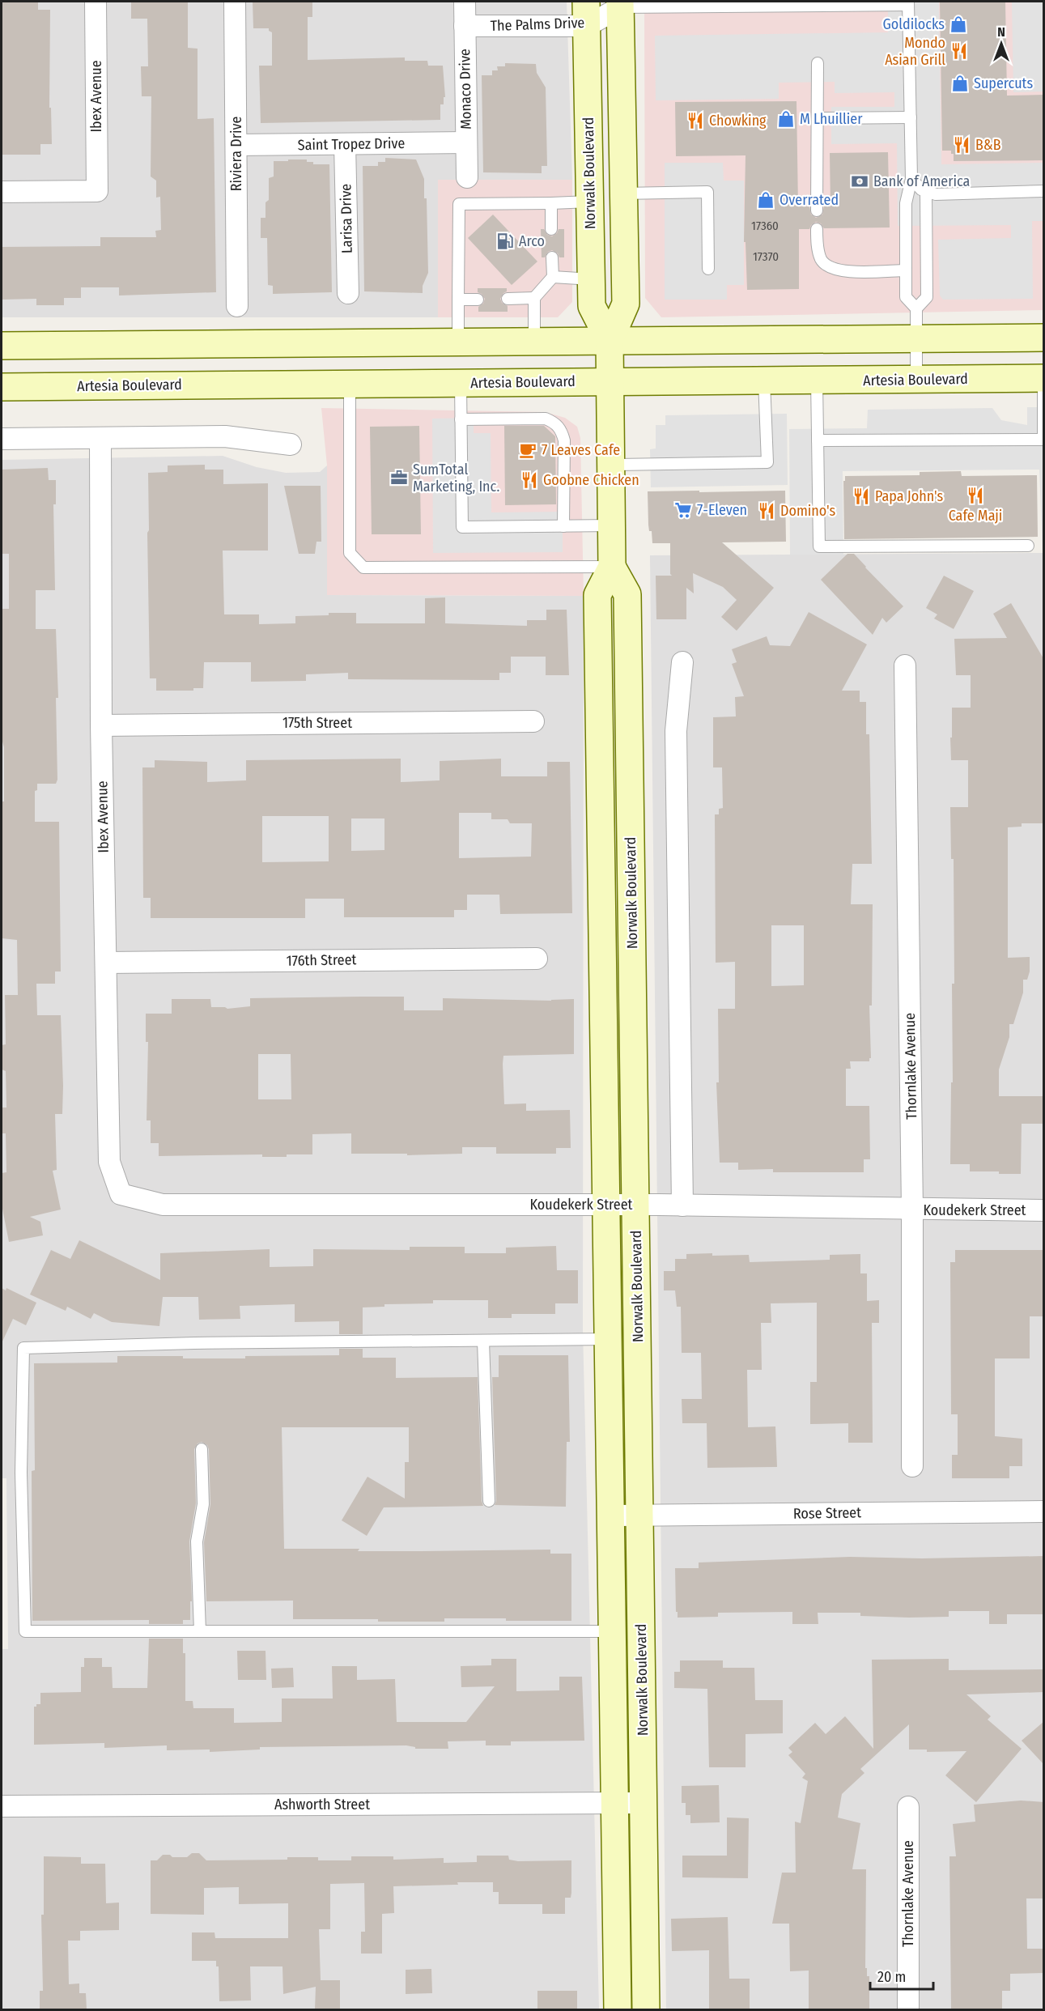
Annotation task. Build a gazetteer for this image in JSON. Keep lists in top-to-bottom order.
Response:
{
  "streets": {
    "main road": ["Norwalk Boulevard", "Artesia Boulevard"],
    "street": [
      "The Palms Drive",
      "Monaco Drive",
      "Ibex Avenue",
      "Saint Tropez Drive",
      "Riviera Drive",
      "Larisa Drive",
      "175th Street",
      "176th Street",
      "Thornlake Avenue",
      "Koudekerk Street",
      "Rose Street",
      "Ashworth Street"
    ]
  },
  "crossings": [
    ["The Palms Drive", "Monaco Drive"],
    ["The Palms Drive", "Norwalk Boulevard"],
    ["Monaco Drive", "Saint Tropez Drive"],
    ["Ibex Avenue", "175th Street"],
    ["Ibex Avenue", "176th Street"],
    ["Ibex Avenue", "Koudekerk Street"],
    ["Saint Tropez Drive", "Riviera Drive"],
    ["Saint Tropez Drive", "Larisa Drive"],
    ["Norwalk Boulevard", "Artesia Boulevard"],
    ["Norwalk Boulevard", "Koudekerk Street"],
    ["Norwalk Boulevard", "Rose Street"],
    ["Norwalk Boulevard", "Ashworth Street"],
    ["Thornlake Avenue", "Koudekerk Street"]
  ],
  "places": {
    "shop": [
      "Goldilocks",
      "Supercuts",
      "M Lhuillier",
      "Overrated"
    ],
    "restaurant": [
      "Mondo Asian Grill",
      "Chowking",
      "B&B",
      "Goobne Chicken",
      "Cafe Maji",
      "Papa John's",
      "Domino's"
    ],
    "bank": ["Bank of America"],
    "fuel station": ["Arco"],
    "cafe": ["7 Leaves Cafe"],
    "office": ["SumTotal Marketing, Inc."],
    "supermarket": ["7-Eleven"]
  },
  "house_numbers": ["17360", "17370"],
  "scale_bar": "20 m",
  "north": "top"
}
